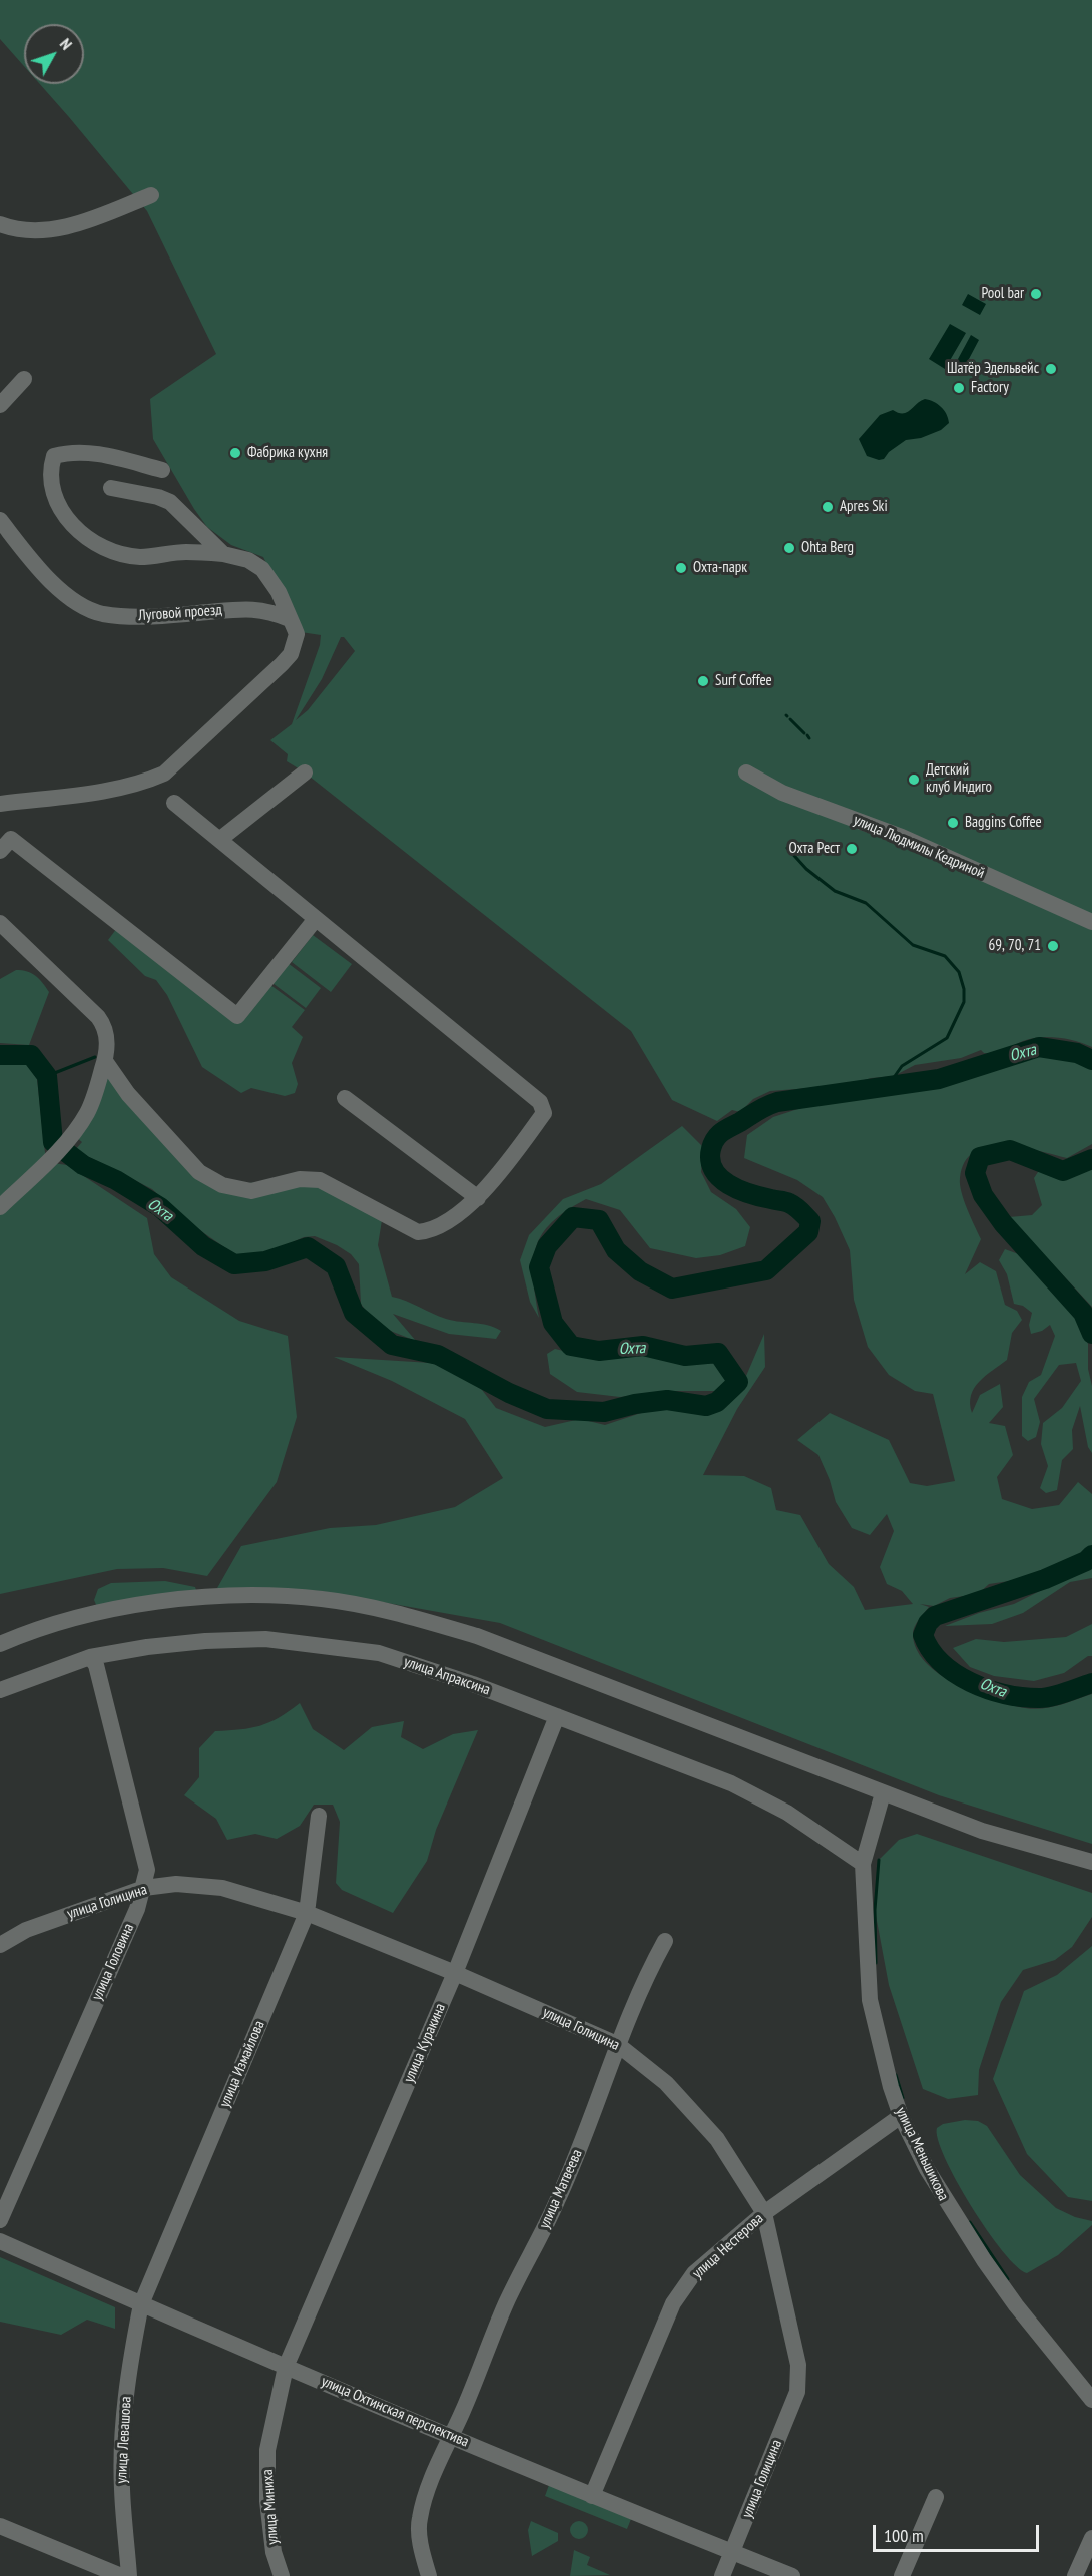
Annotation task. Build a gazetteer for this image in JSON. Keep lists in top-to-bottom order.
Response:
{
  "streets": {
    "street": [
      "Луговой проезд",
      "улица Людмилы Кедриной",
      "улица Апраксина",
      "улица Голицина",
      "улица Головина",
      "улица Куракина",
      "улица Измайлова",
      "улица Меньшикова",
      "улица Матвеева",
      "улица Нестерова",
      "улица Охтинская перспектива",
      "улица Левашова",
      "улица Миниха"
    ]
  },
  "crossings": [
    ["улица Апраксина", "улица Головина"],
    ["улица Апраксина", "улица Куракина"],
    ["улица Апраксина", "улица Меньшикова"],
    ["улица Голицина", "улица Головина"],
    ["улица Голицина", "улица Куракина"],
    ["улица Голицина", "улица Измайлова"],
    ["улица Голицина", "улица Матвеева"],
    ["улица Голицина", "улица Нестерова"],
    ["улица Голицина", "улица Охтинская перспектива"],
    ["улица Куракина", "улица Охтинская перспектива"],
    ["улица Куракина", "улица Миниха"],
    ["улица Измайлова", "улица Охтинская перспектива"],
    ["улица Измайлова", "улица Левашова"],
    ["улица Меньшикова", "улица Нестерова"],
    ["улица Матвеева", "улица Охтинская перспектива"],
    ["улица Нестерова", "улица Охтинская перспектива"],
    ["улица Охтинская перспектива", "улица Левашова"],
    ["улица Охтинская перспектива", "улица Миниха"]
  ],
  "water": ["Охта"],
  "places": [
    "Pool bar",
    "Шатёр Эдельвейс",
    "Factory",
    "Фабрика кухня",
    "Apres Ski",
    "Ohta Berg",
    "Охта-парк",
    "Surf Coffee",
    "Детский клуб Индиго",
    "Baggins Coffee",
    "Охта Рест",
    "69, 70, 71"
  ],
  "scale_bar": "100 m",
  "north": "top right"
}
